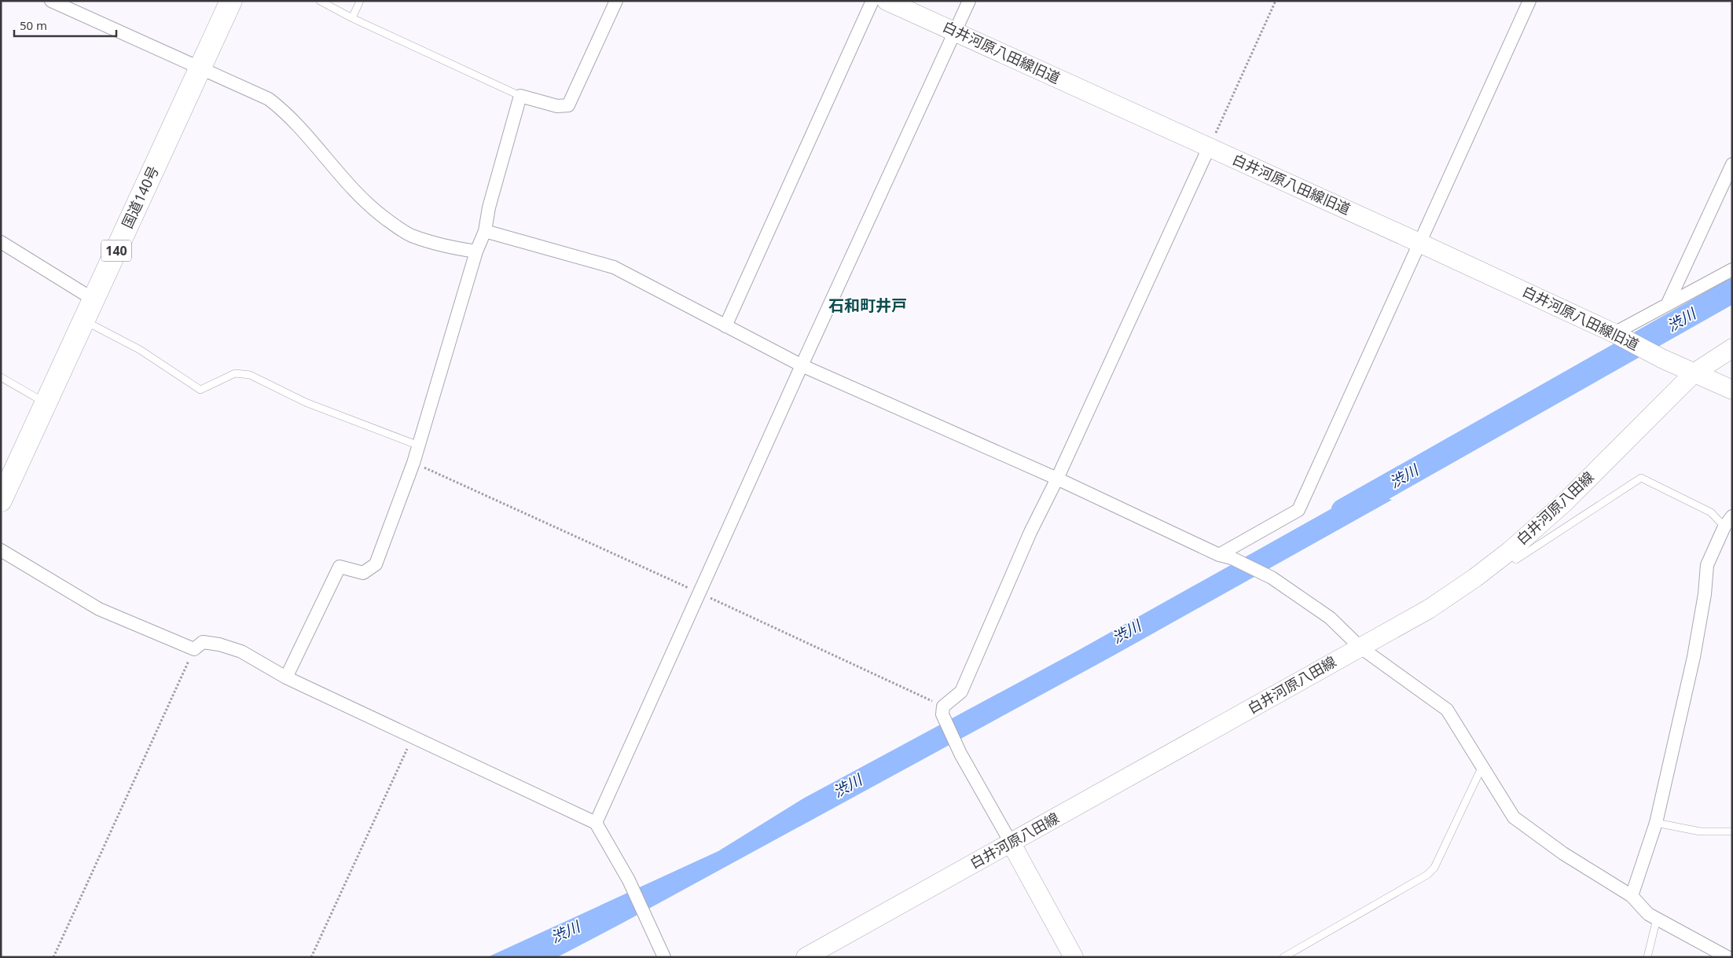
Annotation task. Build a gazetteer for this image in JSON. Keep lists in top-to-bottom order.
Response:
{
  "streets": {
    "highway": ["国道140号", "140"],
    "main road": ["白井河原八田線旧道", "白井河原八田線"]
  },
  "crossings": [
    ["白井河原八田線旧道", "白井河原八田線"]
  ],
  "districts": ["石和町井戸"],
  "water": ["渋川"],
  "scale_bar": "50 m"
}
